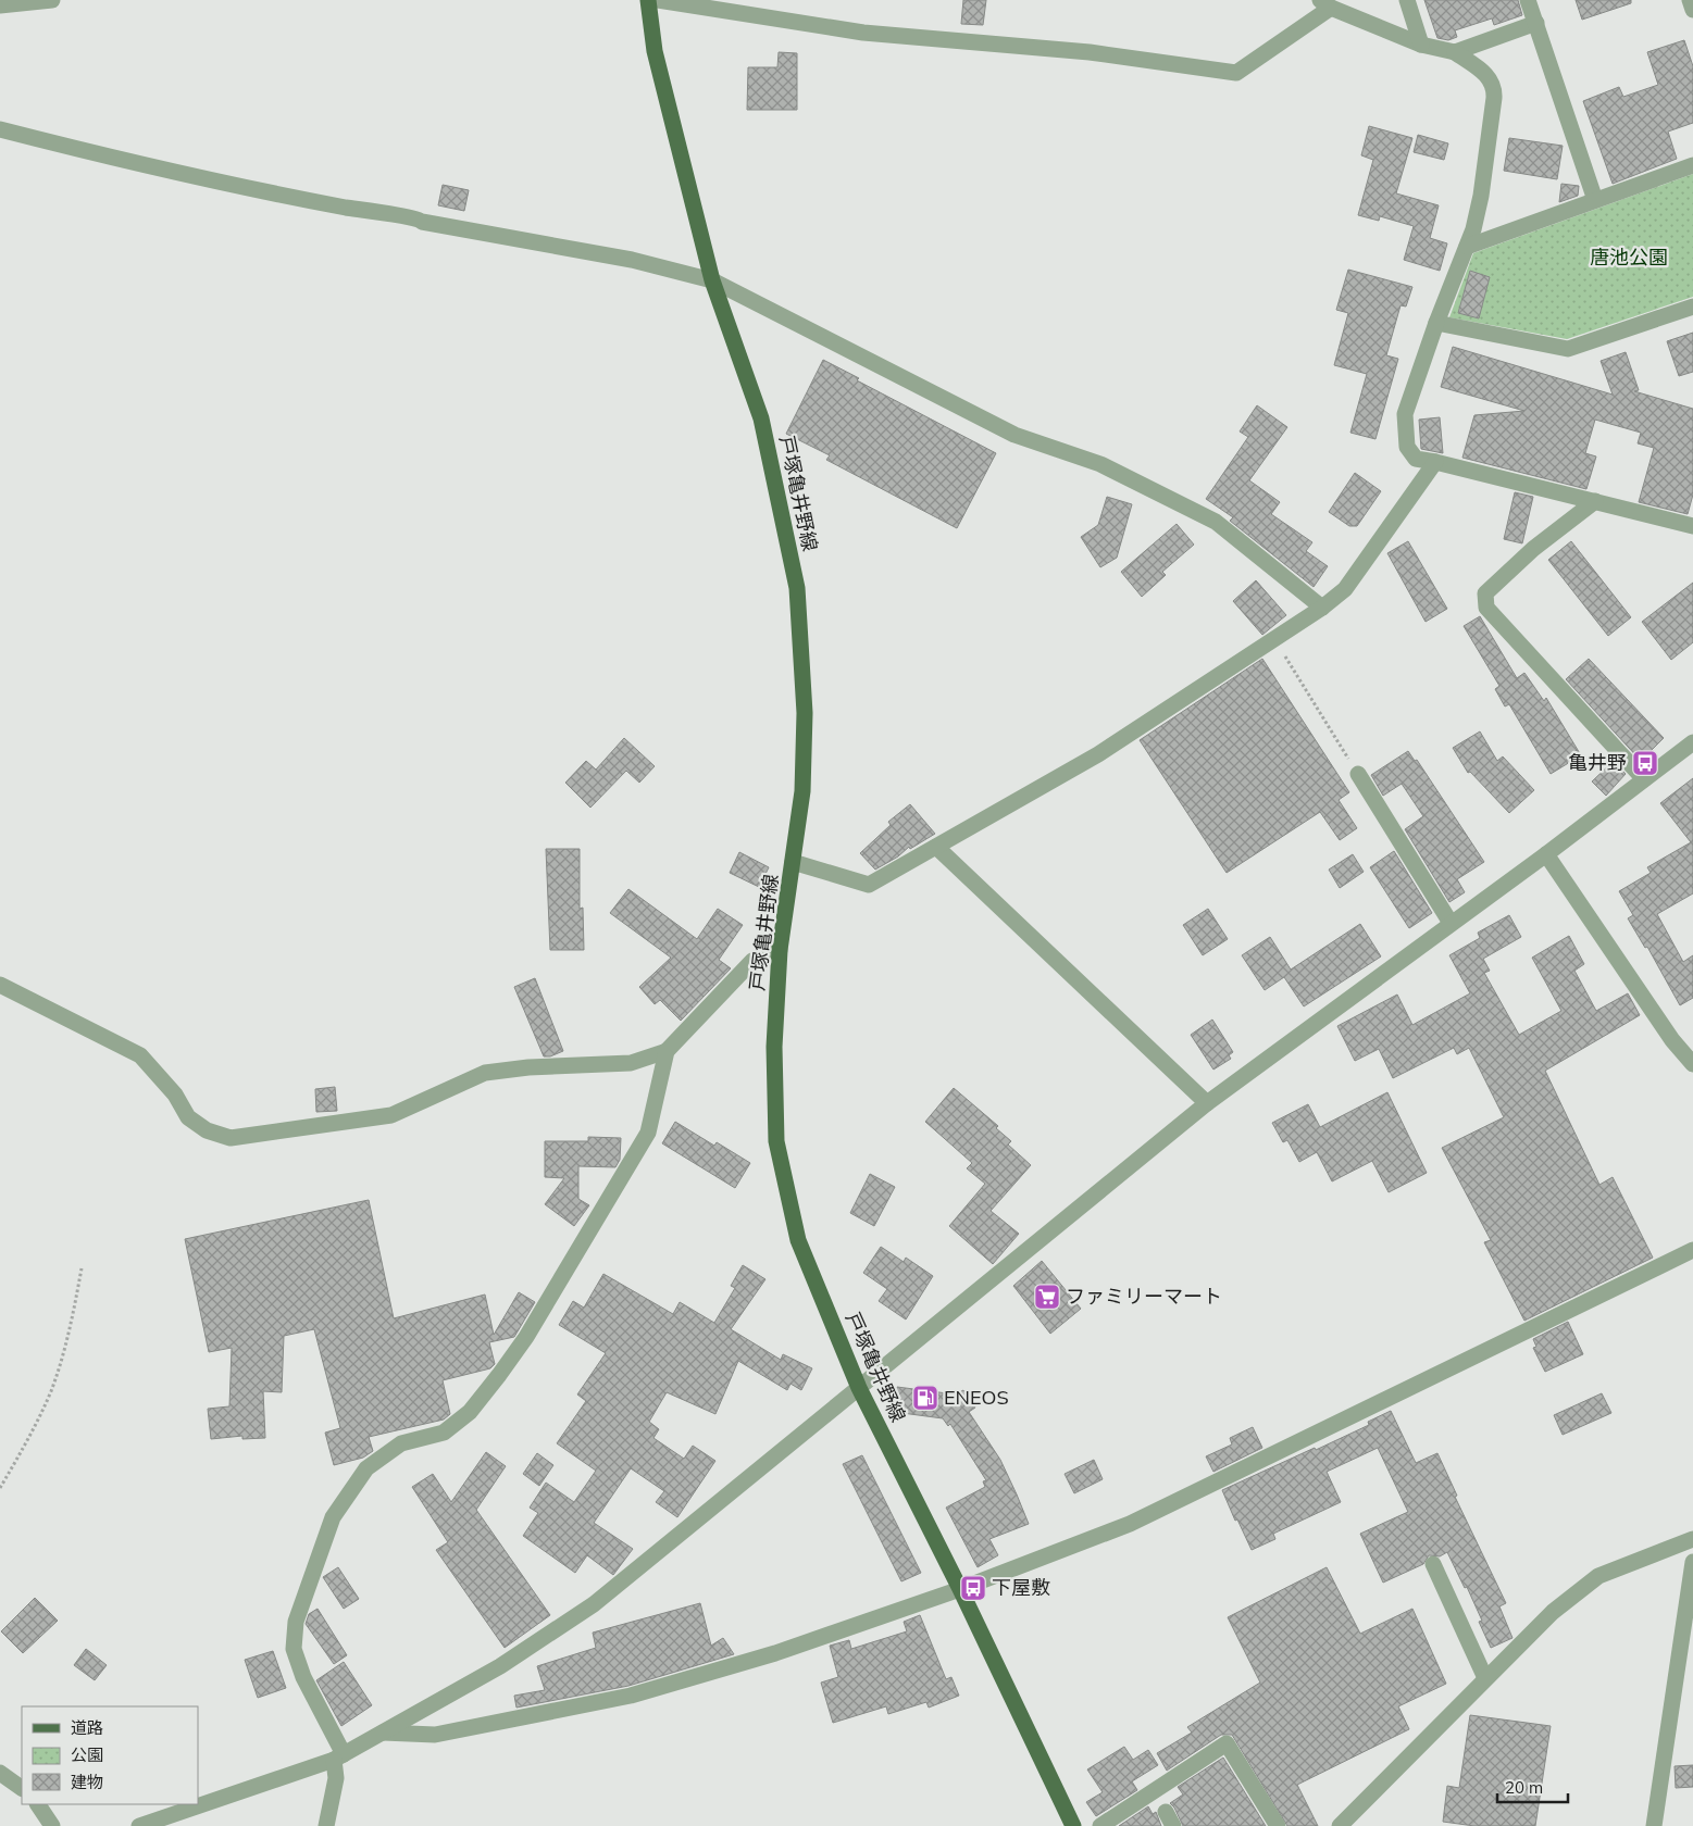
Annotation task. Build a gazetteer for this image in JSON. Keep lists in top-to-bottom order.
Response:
{
  "streets": {
    "main road": ["戸塚亀井野線"]
  },
  "parks": ["唐池公園"],
  "places": {
    "bus stop": ["亀井野", "下屋敷"],
    "supermarket": ["ファミリーマート"],
    "fuel station": ["ENEOS"]
  },
  "legend": ["道路", "公園", "建物"],
  "scale_bar": "20 m"
}
